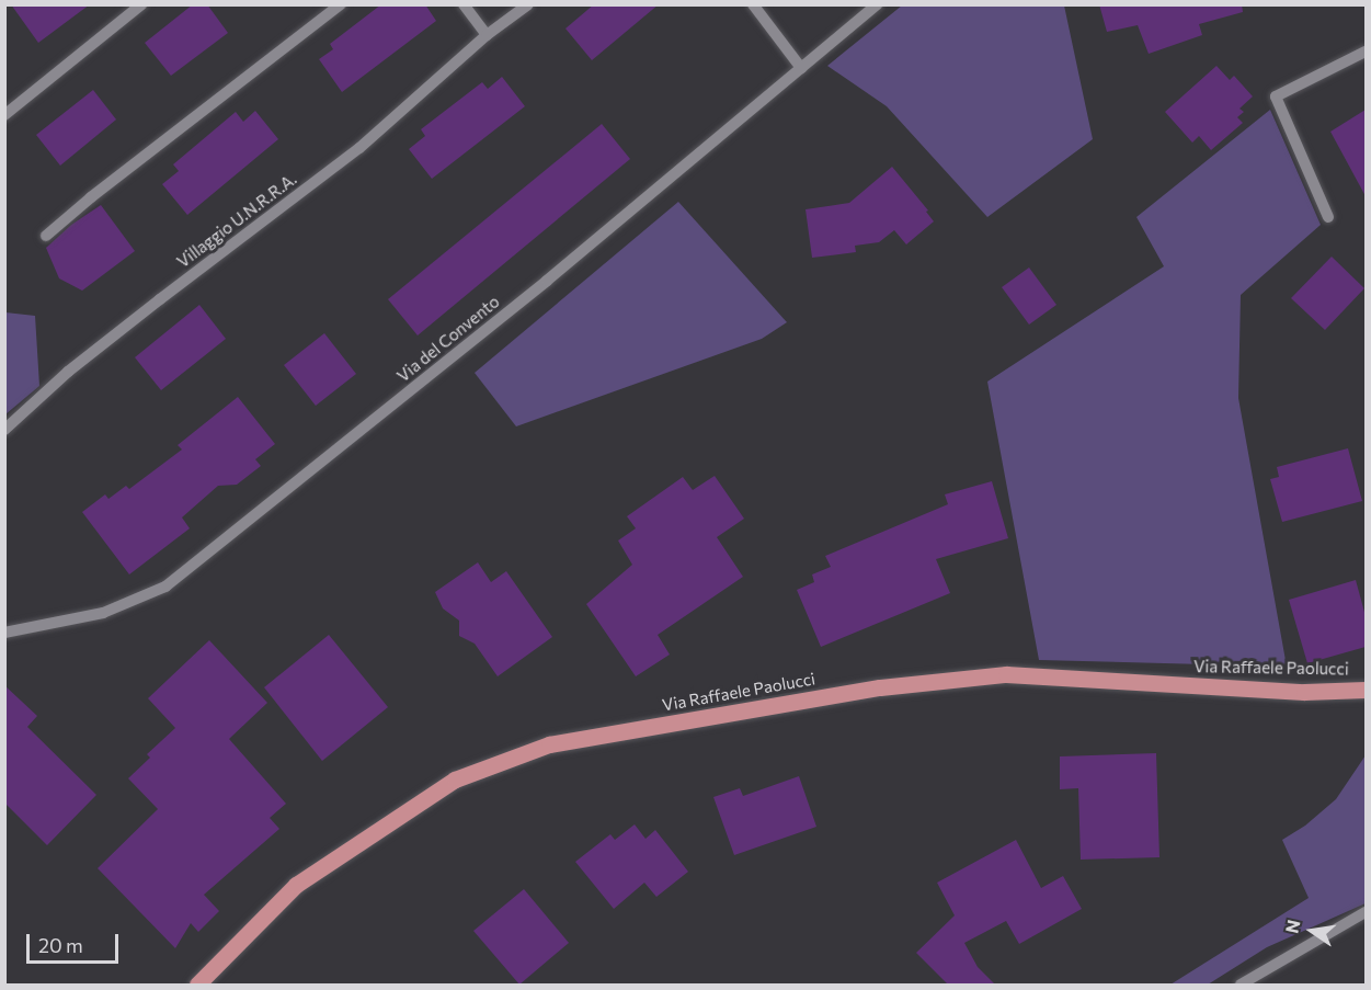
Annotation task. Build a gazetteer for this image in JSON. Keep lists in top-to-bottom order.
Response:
{
  "streets": {
    "main road": ["Via Raffaele Paolucci"],
    "street": ["Villaggio U.N.R.R.A.", "Via del Convento"]
  },
  "scale_bar": "20 m",
  "north": "left"
}
